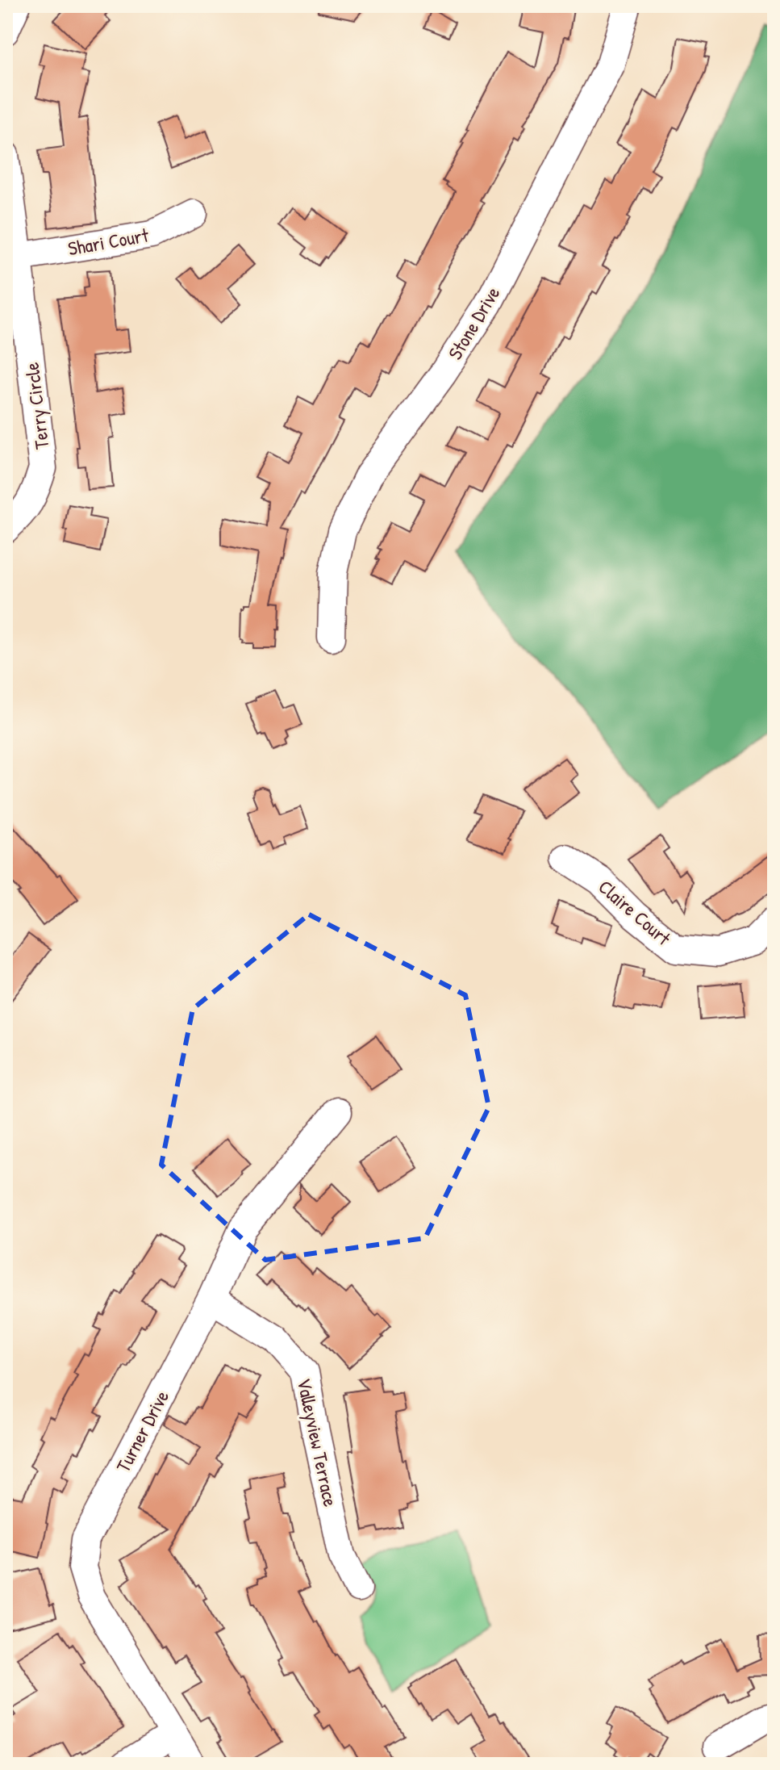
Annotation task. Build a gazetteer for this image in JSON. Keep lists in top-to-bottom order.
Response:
{
  "streets": {
    "street": [
      "Shari Court",
      "Stone Drive",
      "Terry Circle",
      "Claire Court",
      "Turner Drive",
      "Valleyview Terrace"
    ]
  },
  "crossings": [
    ["Shari Court", "Terry Circle"],
    ["Turner Drive", "Valleyview Terrace"]
  ]
}
